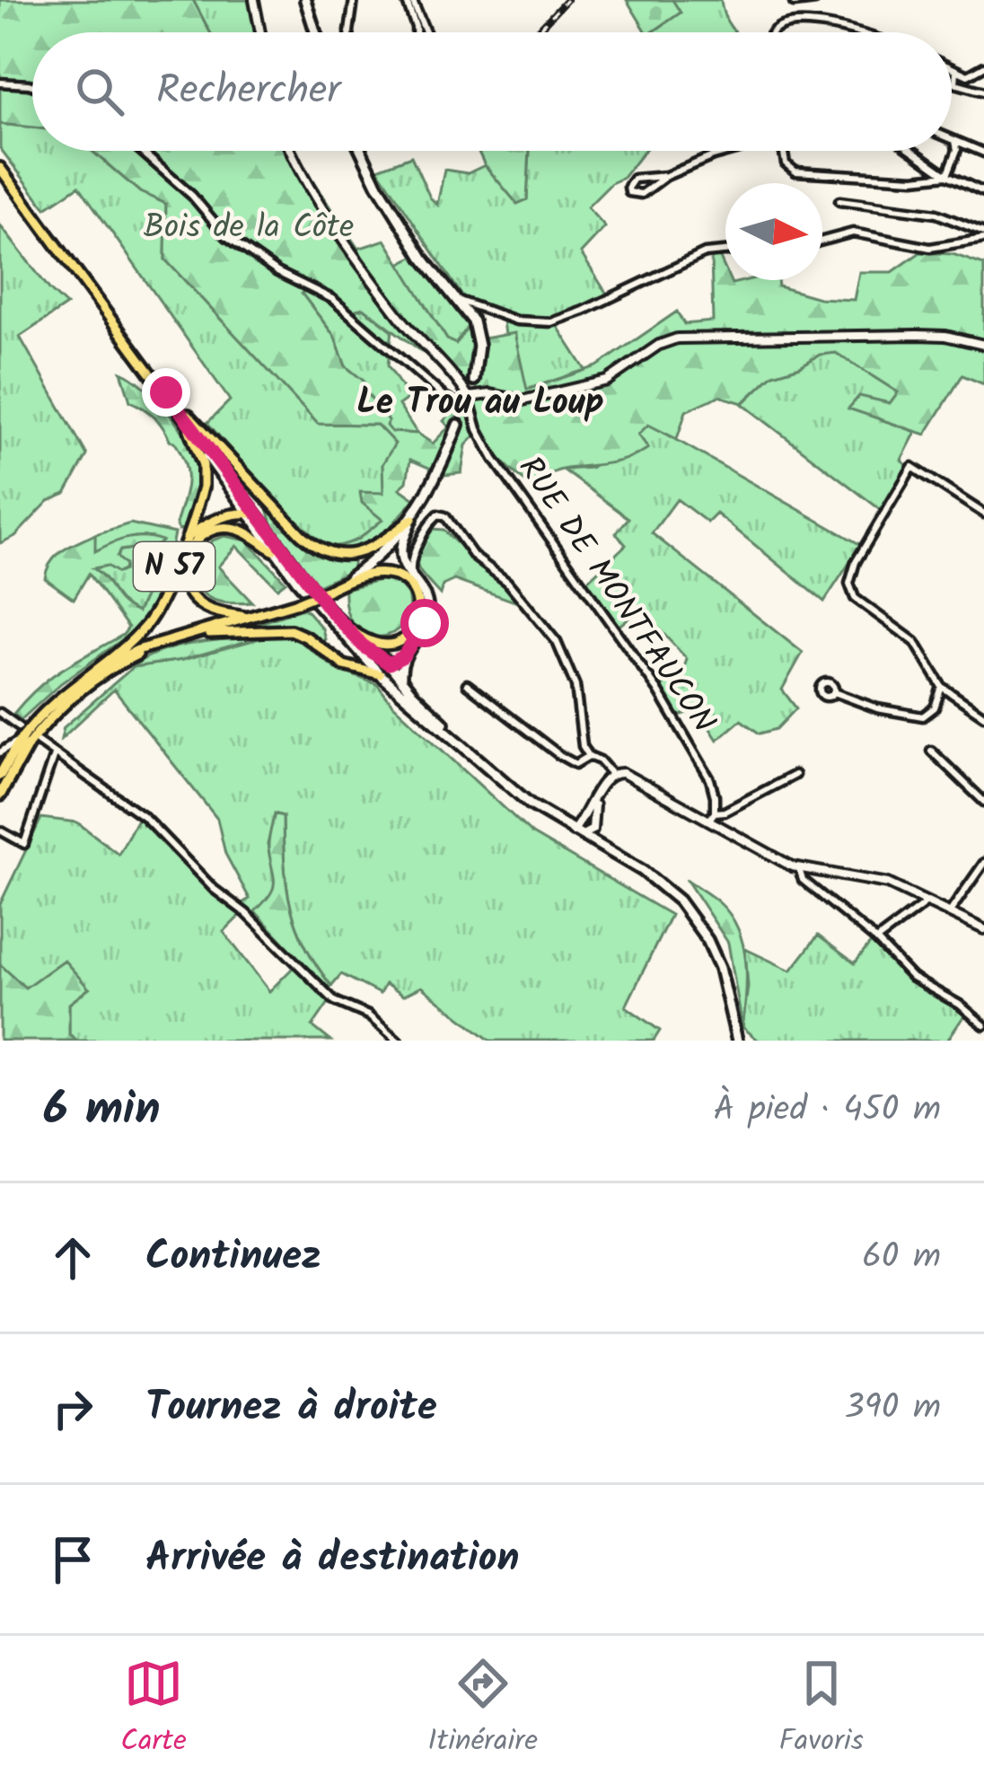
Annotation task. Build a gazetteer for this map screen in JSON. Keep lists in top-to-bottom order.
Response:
{
  "streets": {
    "highway": ["N 57"],
    "street": ["RUE DE MONTFAUCON"]
  },
  "districts": ["Le Trou au Loup"],
  "parks": ["Bois de la Côte"],
  "north": "right",
  "page": {
    "search": "Rechercher",
    "heading": ["6 min", "À pied · 450 m"],
    "list": [
      ["Continuez", "60 m"],
      ["Tournez à droite", "390 m"],
      "Arrivée à destination"
    ],
    "nav": ["Carte", "Itinéraire", "Favoris"]
  }
}
